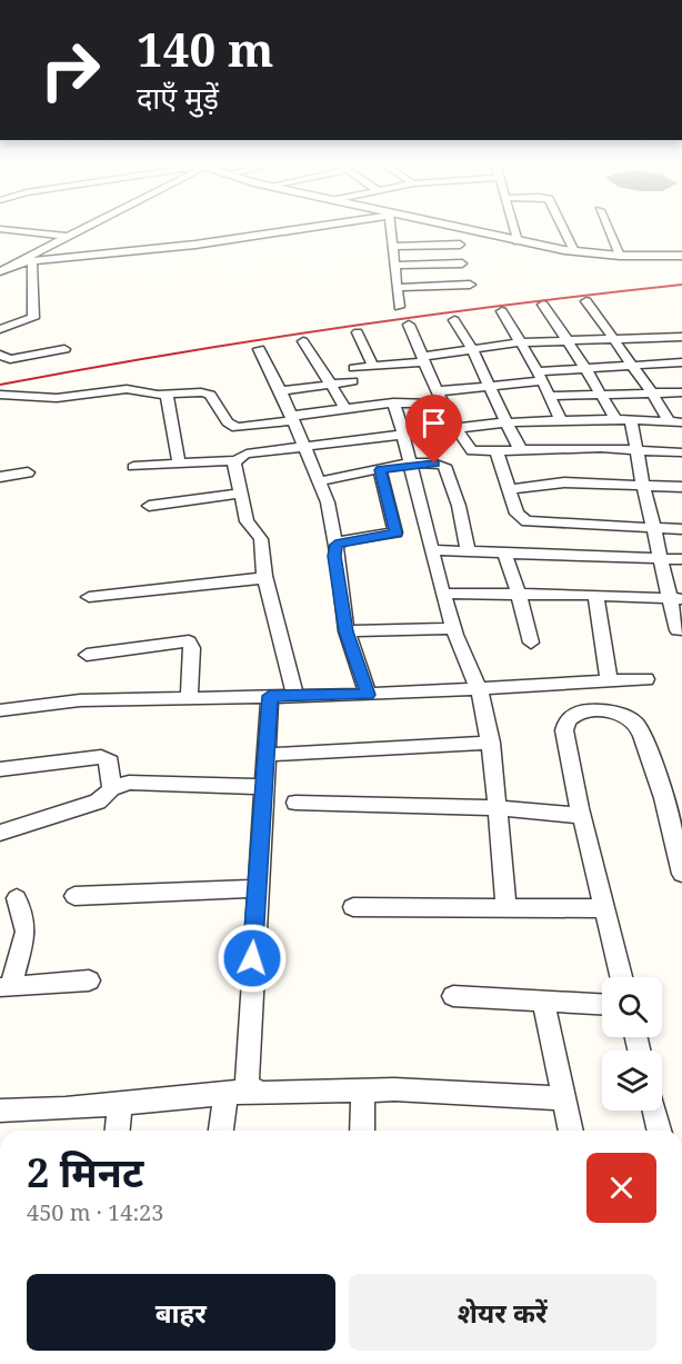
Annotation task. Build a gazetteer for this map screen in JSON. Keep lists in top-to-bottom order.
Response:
{
  "page": {
    "turn": ["140 m", "दाएँ मुड़ें"],
    "heading": ["2 मिनट", "450 m · 14:23"],
    "buttons": ["बाहर", "शेयर करें"]
  }
}
